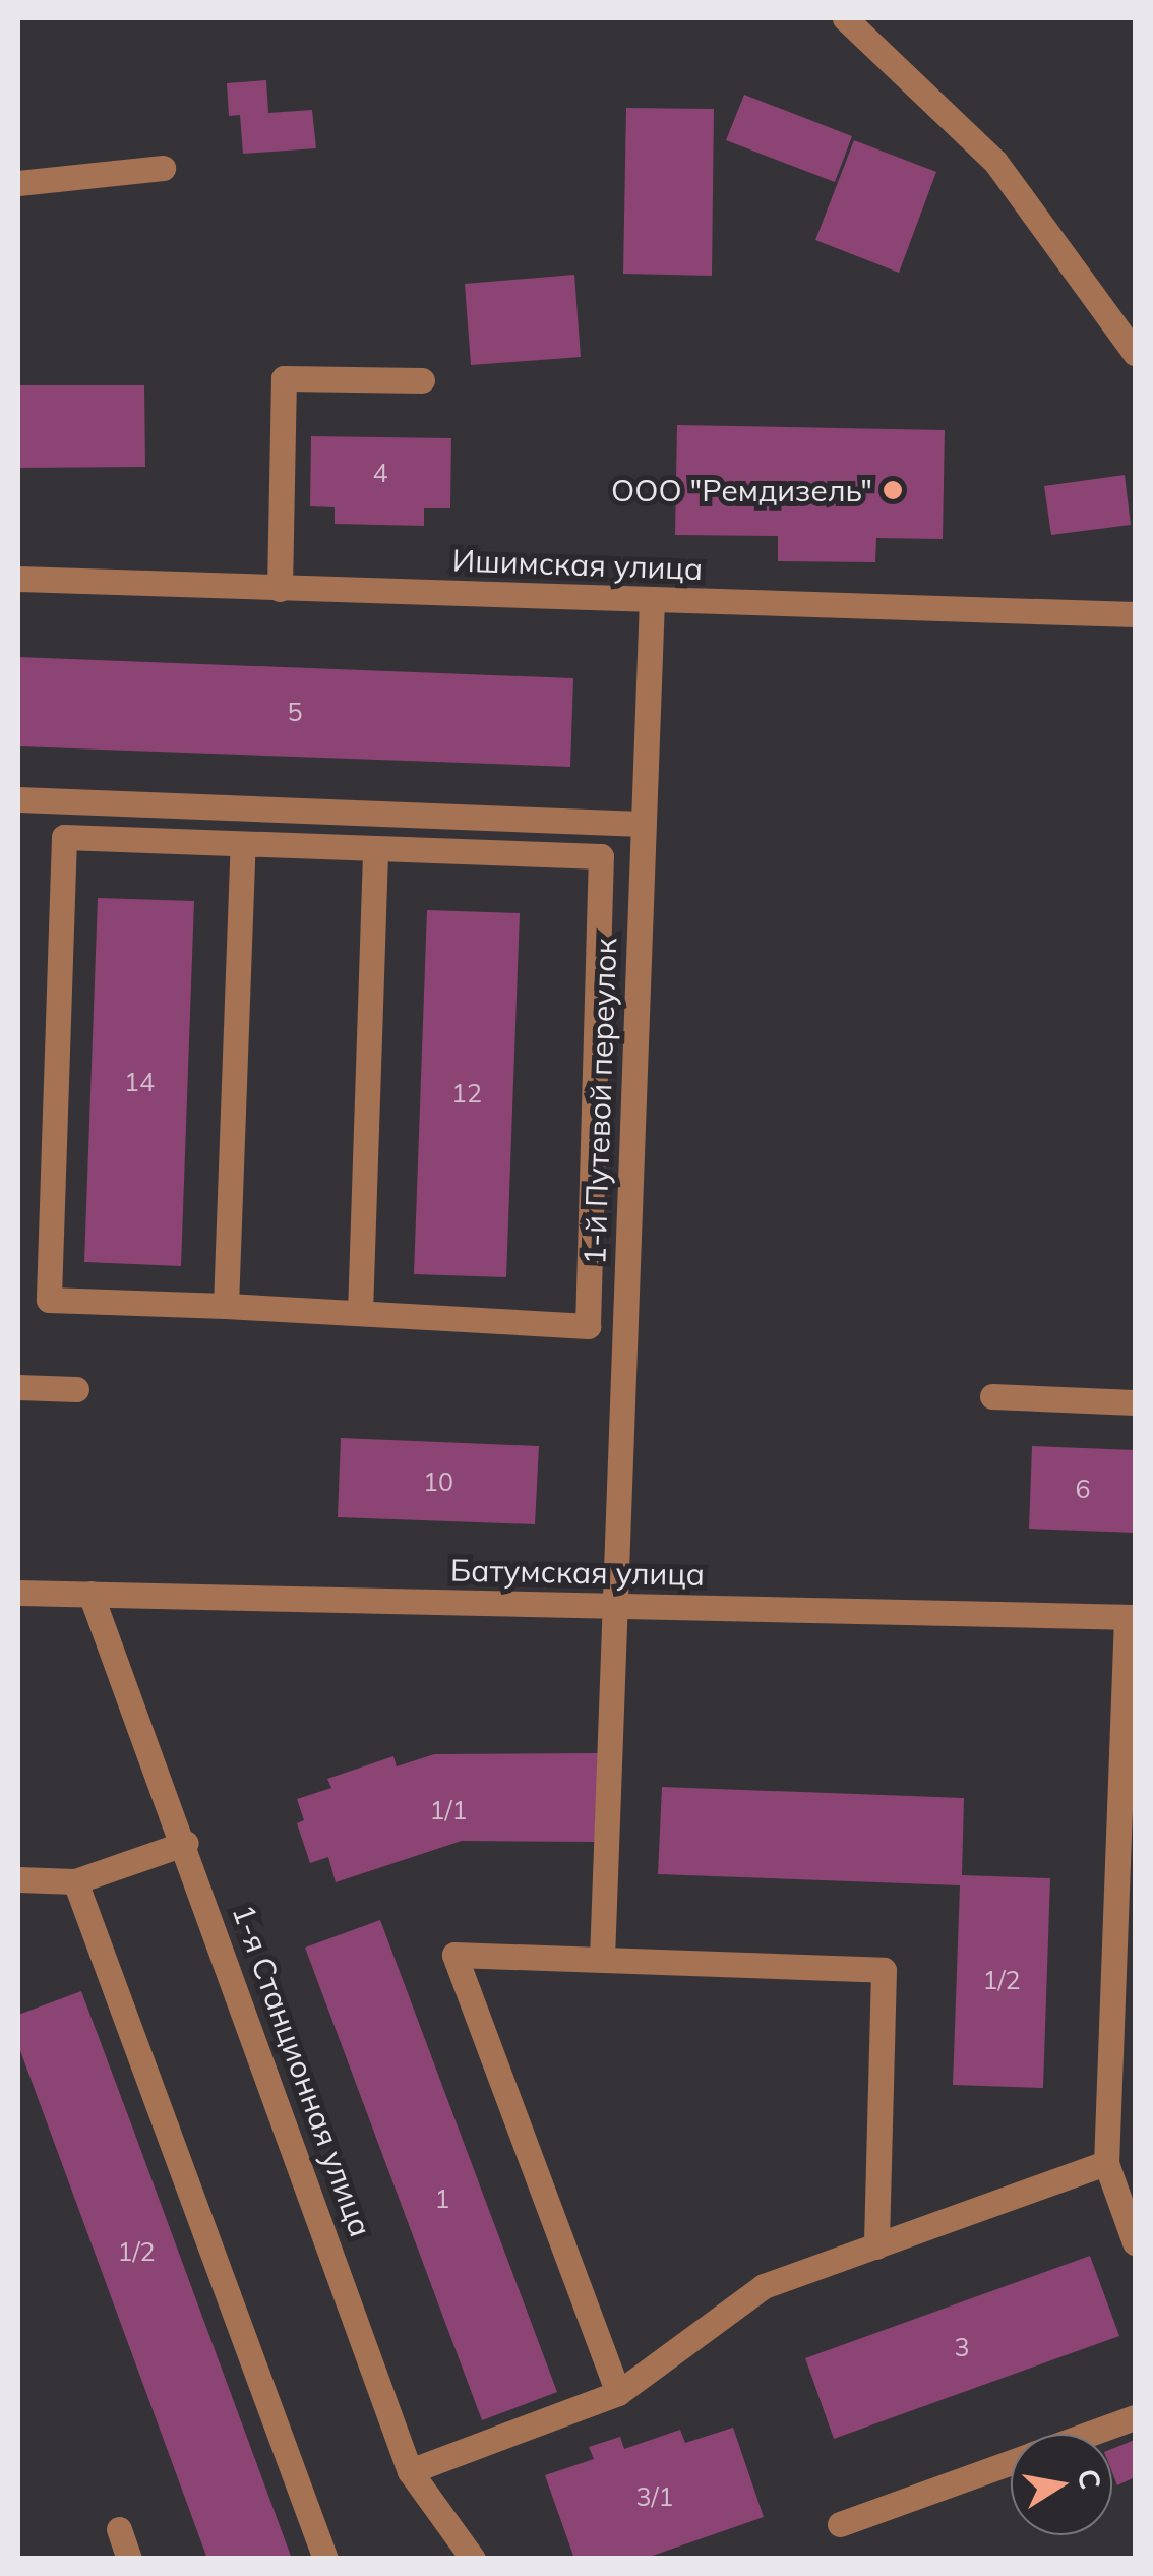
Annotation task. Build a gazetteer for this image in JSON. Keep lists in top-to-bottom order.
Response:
{
  "streets": {
    "street": [
      "Ишимская улица",
      "1-й Путевой переулок",
      "Батумская улица",
      "1-я Станционная улица"
    ]
  },
  "crossings": [
    ["Ишимская улица", "1-й Путевой переулок"],
    ["1-й Путевой переулок", "Батумская улица"],
    ["Батумская улица", "1-я Станционная улица"]
  ],
  "places": ["ООО \"Ремдизель\""],
  "house_numbers": [
    "4",
    "5",
    "14",
    "12",
    "10",
    "6",
    "1/1",
    "1/2",
    "1",
    "1/2",
    "3",
    "3/1"
  ],
  "north": "right"
}
